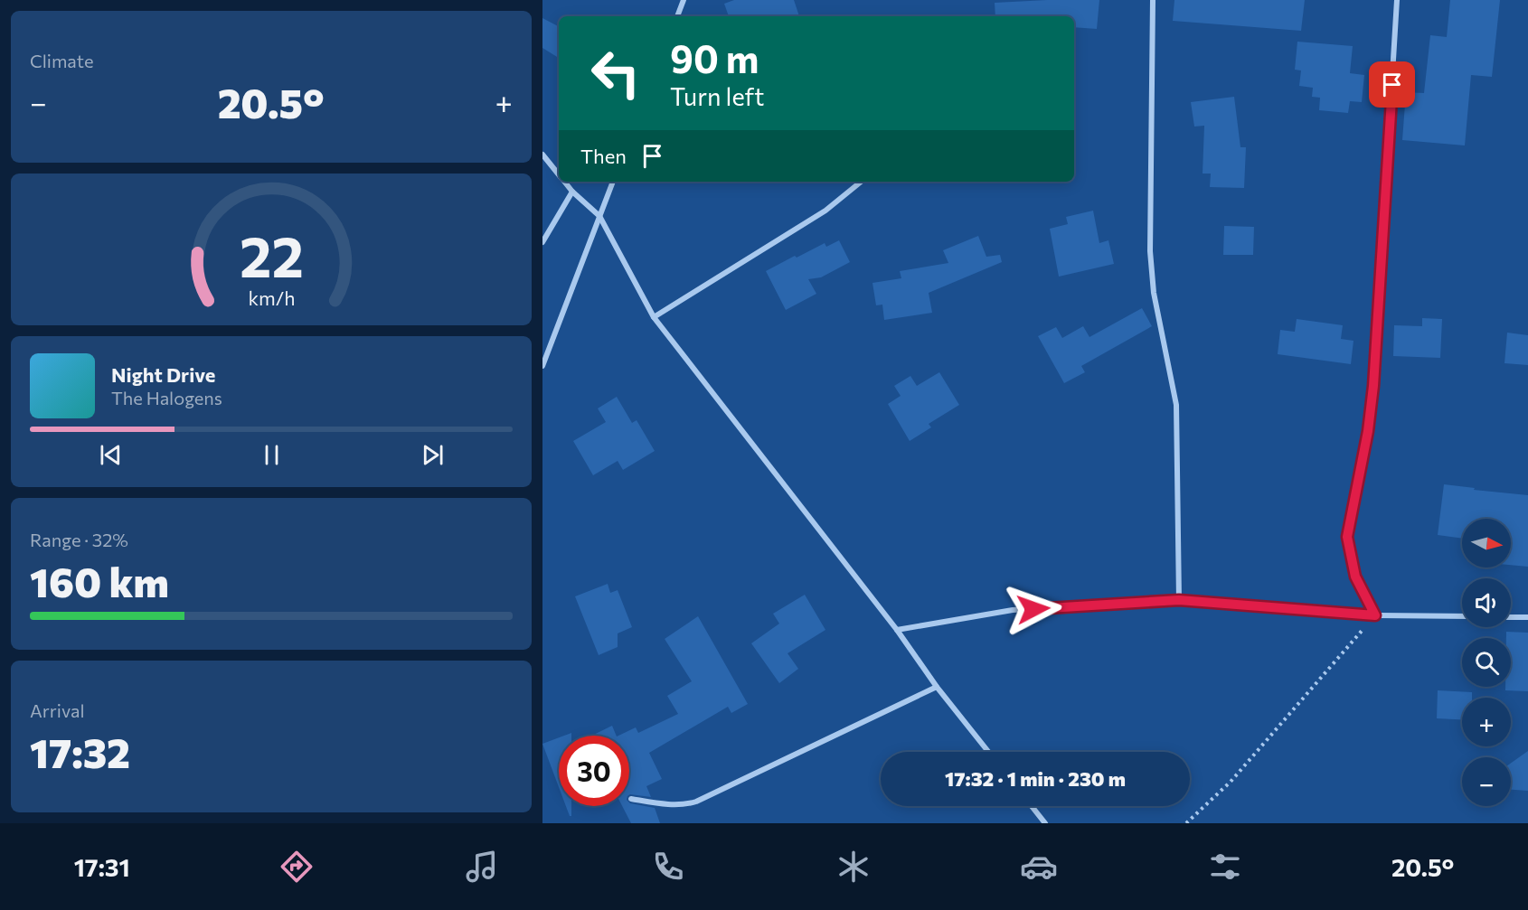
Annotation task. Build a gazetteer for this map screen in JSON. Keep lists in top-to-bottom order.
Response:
{
  "north": "right",
  "page": {
    "tile": [
      "Climate",
      ["Range · 32%", "160 km"],
      ["Arrival", "17:32"]
    ],
    "turn": ["90 m", "Turn left"],
    "heat": ["−", "20.5°", "+"],
    "then": "Then",
    "song": ["Night Drive", "The Halogens"],
    "map_buttons": ["+", "−"],
    "limit": "30",
    "trip": "17:32 · 1 min · 230 m",
    "tabs": ["17:31", "20.5°"],
    "gauge": ["22", "km/h"]
  }
}
